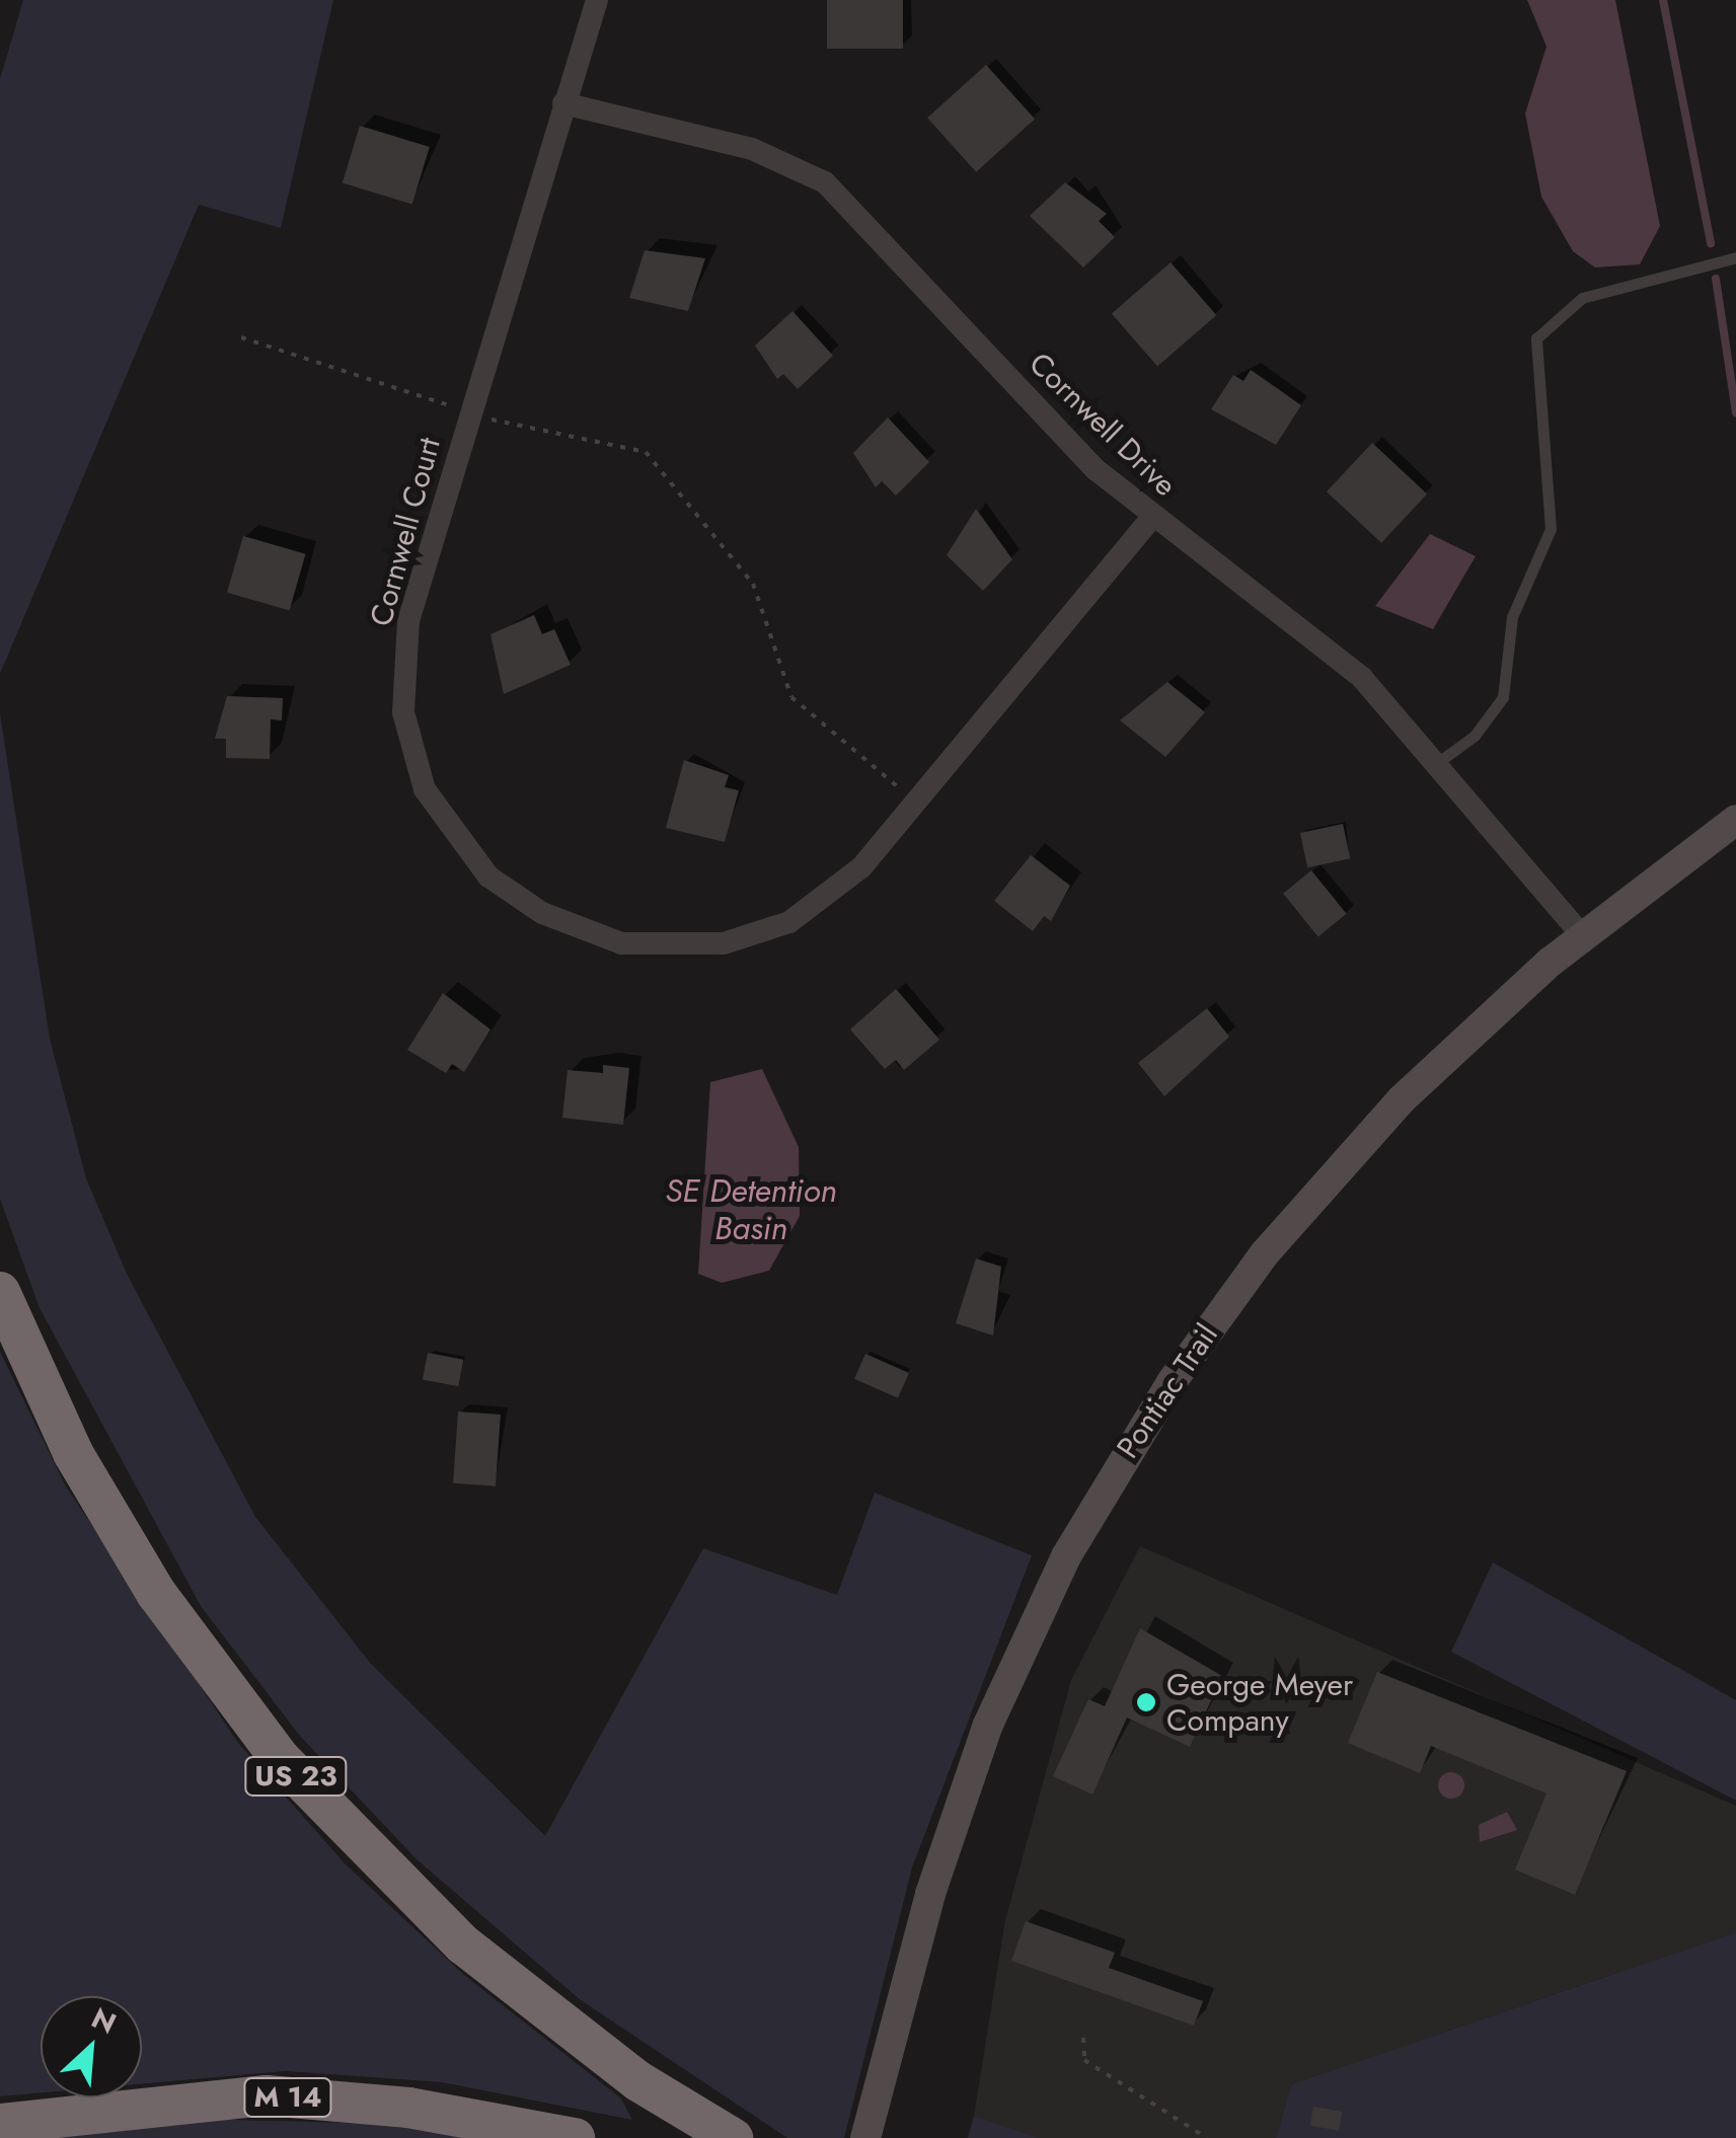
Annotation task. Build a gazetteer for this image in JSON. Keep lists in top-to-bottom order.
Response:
{
  "streets": {
    "highway": ["US 23", "M 14"],
    "main road": ["Pontiac Trail"],
    "street": ["Cornwell Drive", "Cornwell Court"]
  },
  "crossings": [
    ["Cornwell Drive", "Cornwell Court"],
    ["Cornwell Drive", "Pontiac Trail"]
  ],
  "water": ["SE Detention Basin"],
  "places": ["George Meyer Company"],
  "north": "top right"
}
